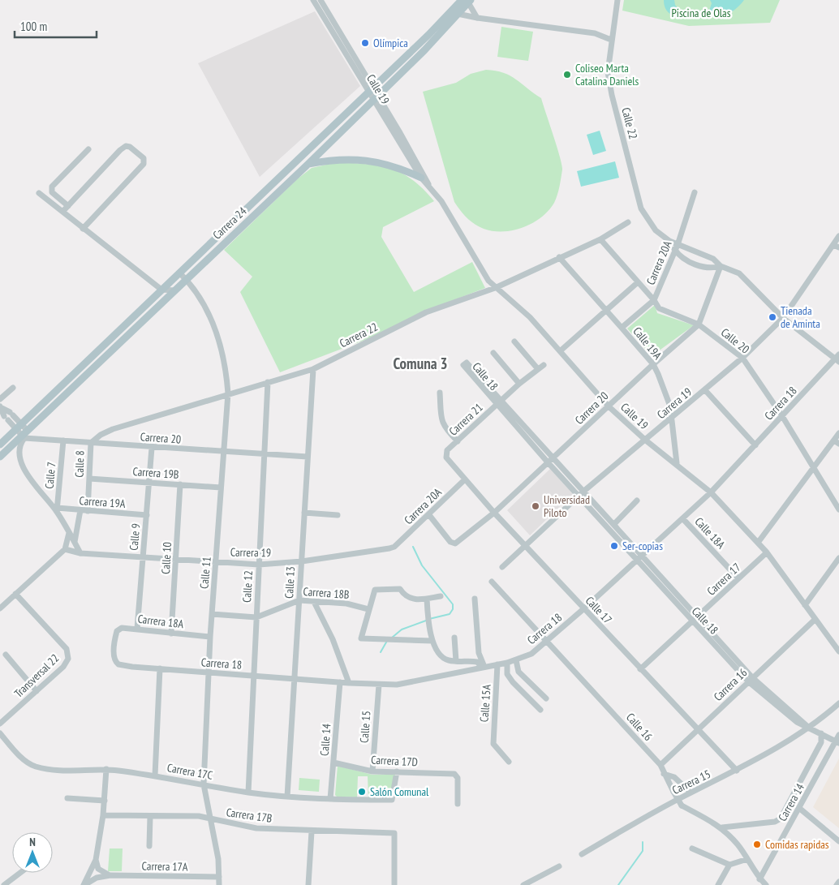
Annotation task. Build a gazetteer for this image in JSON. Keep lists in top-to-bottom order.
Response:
{
  "streets": {
    "main road": ["Carrera 24"],
    "street": [
      "Calle 19",
      "Calle 22",
      "Carrera 20A",
      "Carrera 22",
      "Calle 20",
      "Calle 19A",
      "Calle 18",
      "Carrera 19",
      "Carrera 18",
      "Carrera 20",
      "Carrera 21",
      "Calle 8",
      "Carrera 19B",
      "Calle 7",
      "Carrera 19A",
      "Calle 18A",
      "Calle 9",
      "Calle 10",
      "Calle 11",
      "Carrera 17",
      "Calle 13",
      "Calle 12",
      "Carrera 18B",
      "Calle 17",
      "Carrera 18A",
      "Transversal 22",
      "Carrera 16",
      "Calle 15A",
      "Calle 15",
      "Calle 16",
      "Calle 14",
      "Carrera 17D",
      "Carrera 17C",
      "Carrera 15",
      "Carrera 14",
      "Carrera 17B",
      "Carrera 17A"
    ]
  },
  "crossings": [
    ["Calle 19", "Carrera 24"],
    ["Calle 19", "Carrera 22"],
    ["Calle 19", "Calle 19A"],
    ["Calle 19", "Carrera 19"],
    ["Calle 19", "Carrera 18"],
    ["Calle 19", "Carrera 20"],
    ["Calle 19", "Carrera 17"],
    ["Calle 19", "Carrera 16"],
    ["Calle 22", "Carrera 20A"],
    ["Calle 22", "Carrera 19"],
    ["Calle 22", "Carrera 18"],
    ["Calle 22", "Carrera 20"],
    ["Carrera 24", "Carrera 20"],
    ["Carrera 24", "Calle 11"],
    ["Carrera 20A", "Calle 20"],
    ["Carrera 20A", "Calle 19A"],
    ["Carrera 20A", "Carrera 19"],
    ["Carrera 20A", "Carrera 20"],
    ["Carrera 20A", "Calle 17"],
    ["Carrera 22", "Calle 20"],
    ["Carrera 22", "Calle 19A"],
    ["Carrera 22", "Carrera 20"],
    ["Carrera 22", "Calle 8"],
    ["Carrera 22", "Calle 11"],
    ["Carrera 22", "Calle 13"],
    ["Carrera 22", "Calle 12"],
    ["Calle 20", "Carrera 19"],
    ["Calle 20", "Carrera 18"],
    ["Calle 20", "Carrera 20"],
    ["Calle 19A", "Carrera 19"],
    ["Calle 19A", "Carrera 20"],
    ["Calle 18", "Carrera 19"],
    ["Calle 18", "Carrera 18"],
    ["Calle 18", "Carrera 20"],
    ["Calle 18", "Carrera 21"],
    ["Calle 18", "Carrera 17"],
    ["Calle 18", "Carrera 16"],
    ["Calle 18", "Carrera 15"],
    ["Calle 18", "Carrera 14"],
    ["Carrera 19", "Calle 9"],
    ["Carrera 19", "Calle 10"],
    ["Carrera 19", "Calle 11"],
    ["Carrera 19", "Calle 13"],
    ["Carrera 19", "Calle 12"],
    ["Carrera 19", "Calle 17"],
    ["Carrera 18", "Calle 18A"],
    ["Carrera 18", "Calle 11"],
    ["Carrera 18", "Calle 13"],
    ["Carrera 18", "Calle 12"],
    ["Carrera 18", "Calle 17"],
    ["Carrera 18", "Carrera 18A"],
    ["Carrera 18", "Calle 15A"],
    ["Carrera 18", "Calle 15"],
    ["Carrera 18", "Calle 16"],
    ["Carrera 18", "Calle 14"],
    ["Carrera 20", "Calle 8"],
    ["Carrera 20", "Calle 7"],
    ["Carrera 20", "Calle 9"],
    ["Carrera 20", "Calle 11"],
    ["Carrera 20", "Calle 13"],
    ["Carrera 20", "Calle 12"],
    ["Carrera 20", "Calle 17"],
    ["Carrera 21", "Calle 17"],
    ["Calle 8", "Carrera 19B"],
    ["Calle 8", "Carrera 19A"],
    ["Carrera 19B", "Calle 9"],
    ["Carrera 19B", "Calle 10"],
    ["Carrera 19B", "Calle 11"],
    ["Calle 7", "Carrera 19A"],
    ["Carrera 19A", "Calle 9"],
    ["Calle 18A", "Carrera 17"],
    ["Calle 9", "Carrera 18A"],
    ["Calle 10", "Carrera 18A"],
    ["Calle 11", "Carrera 18B"],
    ["Calle 11", "Carrera 18A"],
    ["Calle 11", "Carrera 17C"],
    ["Calle 11", "Carrera 17B"],
    ["Calle 11", "Carrera 17A"],
    ["Carrera 17", "Calle 17"],
    ["Calle 13", "Carrera 18B"],
    ["Calle 13", "Carrera 17C"],
    ["Calle 12", "Carrera 18B"],
    ["Calle 12", "Carrera 17C"],
    ["Calle 17", "Carrera 16"],
    ["Calle 17", "Carrera 15"],
    ["Carrera 16", "Calle 16"],
    ["Calle 15", "Carrera 17D"],
    ["Calle 16", "Carrera 14"],
    ["Calle 14", "Carrera 17D"],
    ["Calle 14", "Carrera 17C"],
    ["Carrera 17D", "Carrera 17C"]
  ],
  "districts": ["Comuna 3"],
  "parks": ["Piscina de Olas"],
  "places": [
    "Olímpica",
    "Coliseo Marta Catalina Daniels",
    "Tienada de Aminta",
    "Universidad Piloto",
    "Ser-copias",
    "Salón Comunal",
    "Comidas rapidas"
  ],
  "scale_bar": "100 m",
  "north": "top"
}
